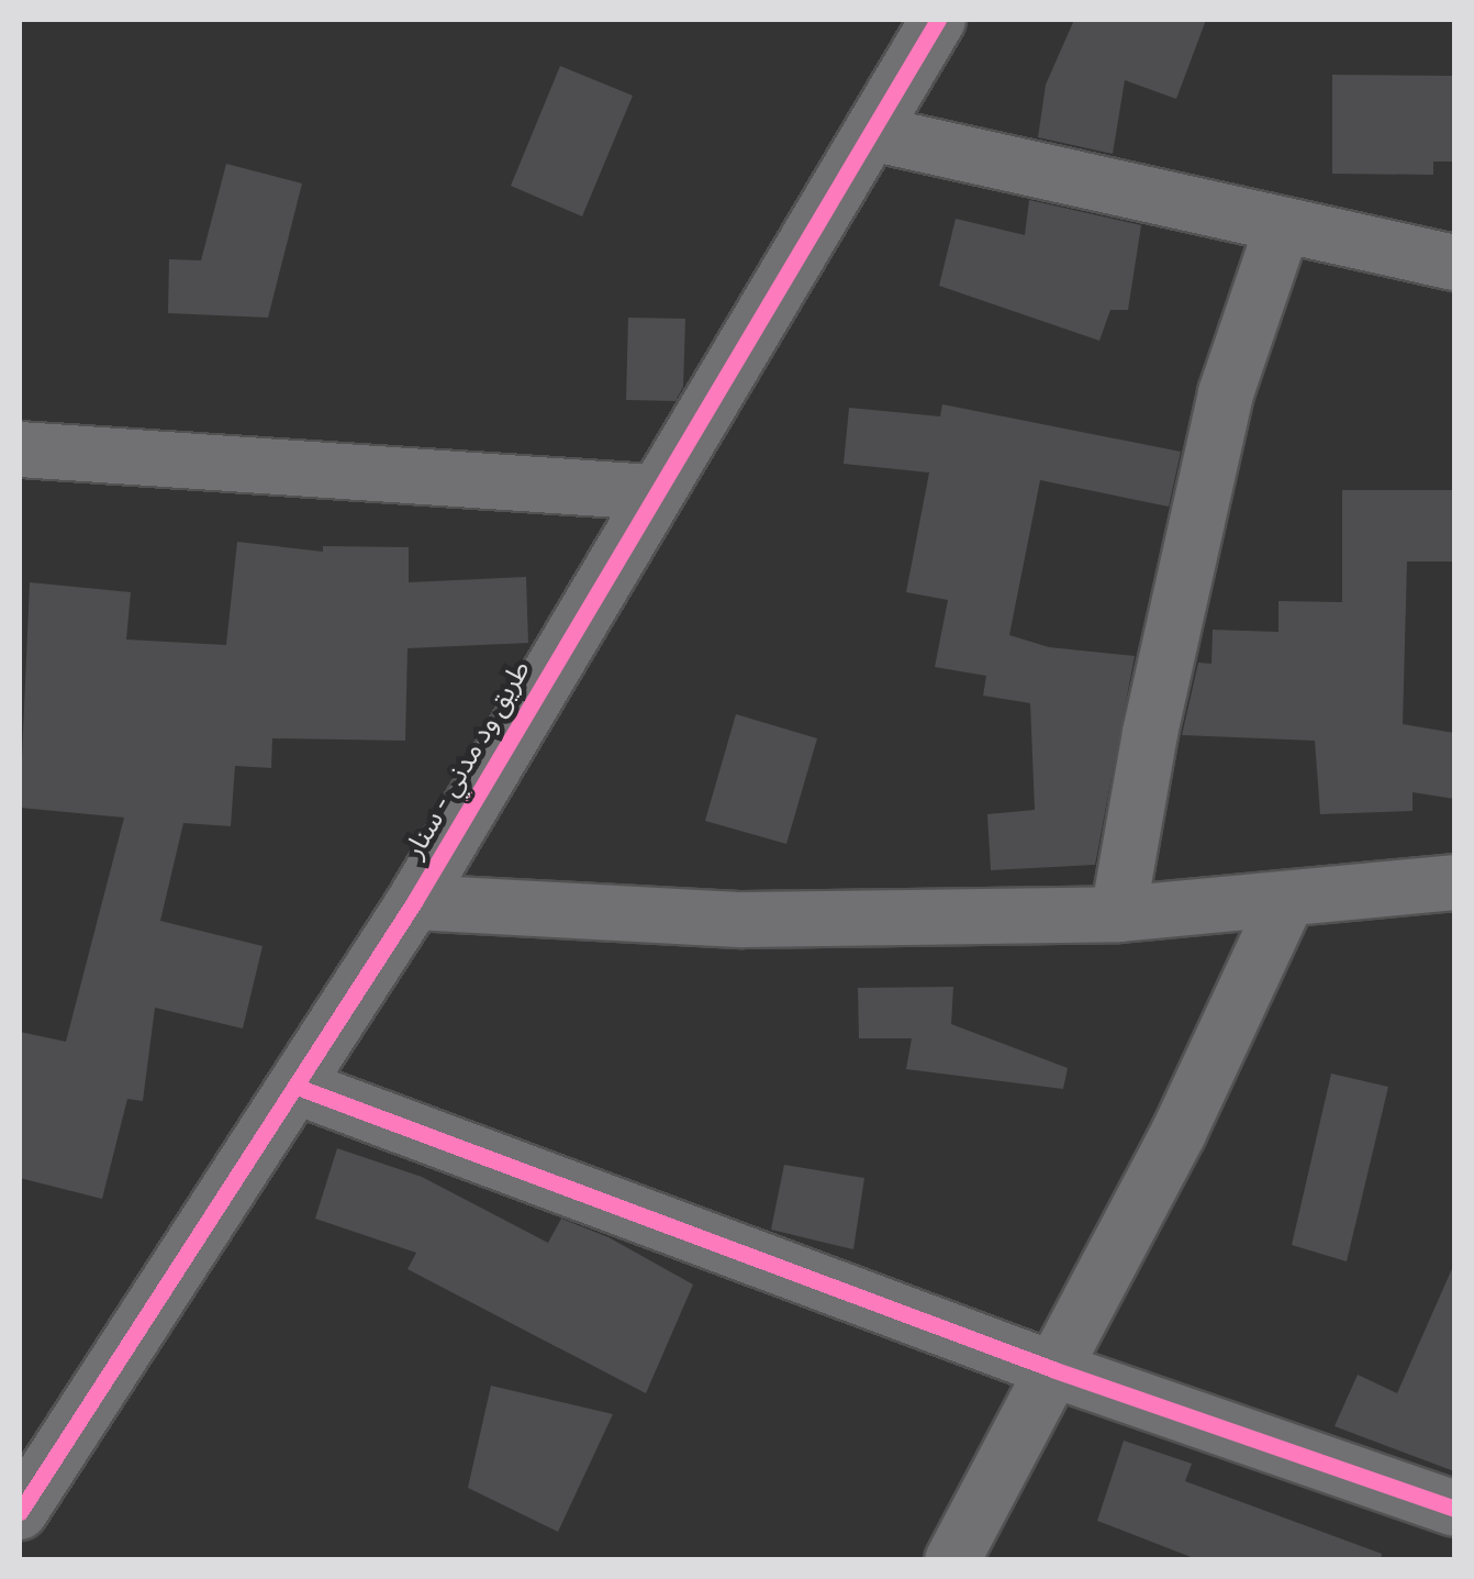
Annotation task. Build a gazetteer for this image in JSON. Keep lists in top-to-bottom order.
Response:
{
  "streets": {
    "street": ["طريق ود مدني - سنار"]
  }
}
